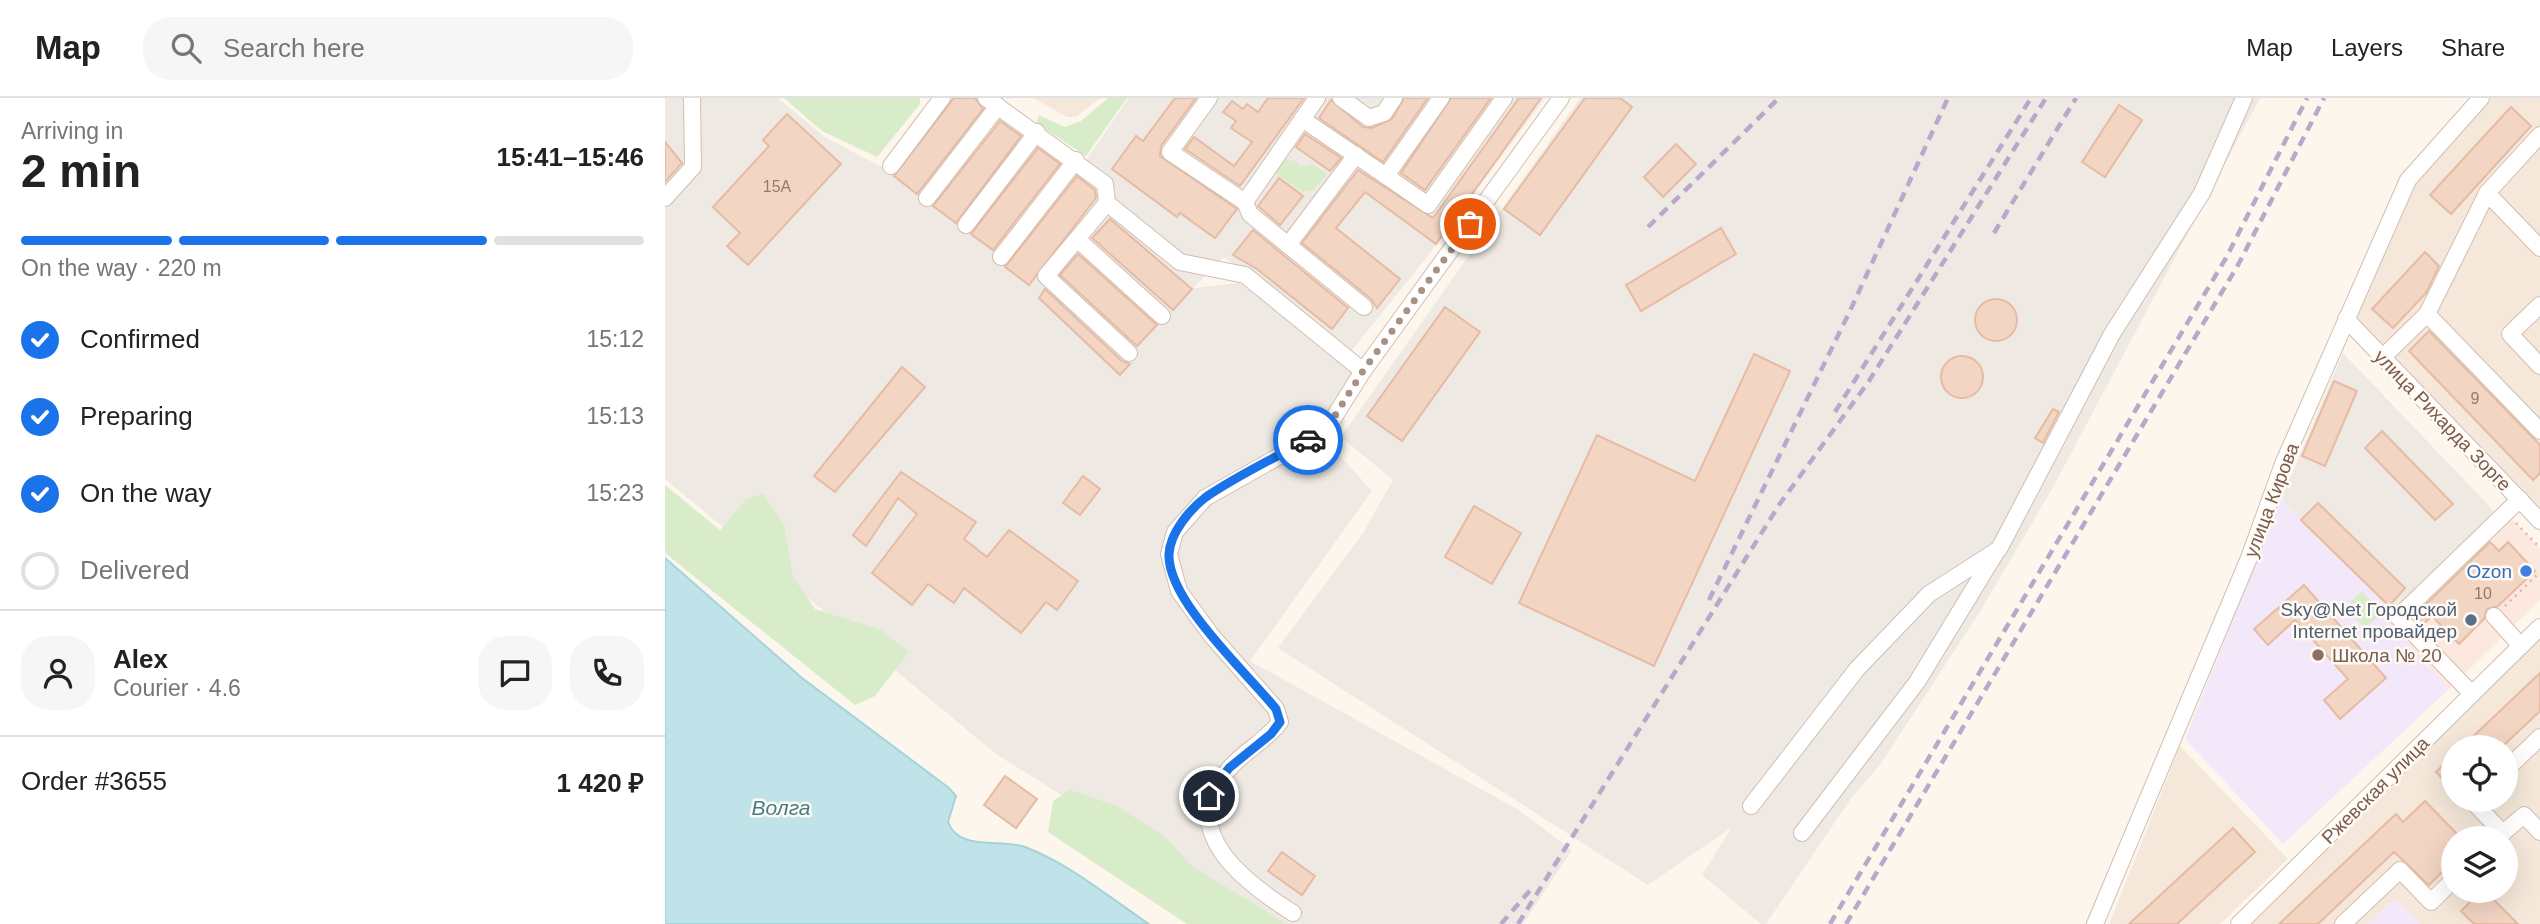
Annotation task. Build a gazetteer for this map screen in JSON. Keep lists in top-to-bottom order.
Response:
{
  "streets": {
    "street": ["улица Рихарда Зорге", "улица Кирова", "Ржевская улица"]
  },
  "crossings": [
    ["улица Рихарда Зорге", "улица Кирова"]
  ],
  "water": ["Волга"],
  "places": ["Ozon", "Sky@Net Городской Internet провайдер", "Школа № 20"],
  "house_numbers": ["15А", "9", "10"],
  "page": {
    "header": "Map",
    "search": "Search here",
    "nav": ["Map", "Layers", "Share"],
    "heading": ["2 min", "Arriving in", "15:41–15:46"],
    "panel": [
      "Alex",
      "Courier · 4.6",
      "Order #3655",
      "1 420 ₽"
    ],
    "bar": "On the way · 220 m",
    "list": [
      ["Confirmed", "15:12"],
      ["Preparing", "15:13"],
      ["On the way", "15:23"],
      "Delivered"
    ]
  }
}
